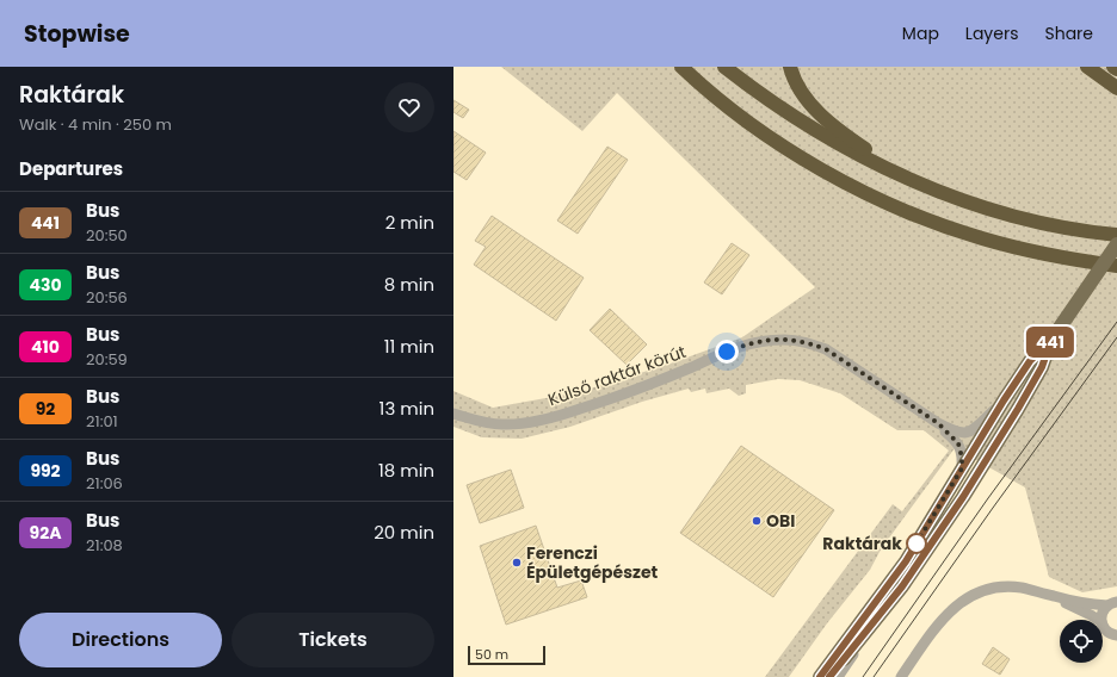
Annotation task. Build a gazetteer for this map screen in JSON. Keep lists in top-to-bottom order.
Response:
{
  "streets": {
    "street": ["Külső raktár körút"]
  },
  "places": ["OBI", "Raktárak", "Ferenczi Épületgépészet"],
  "lines": ["bus line 441"],
  "scale_bar": "50 m",
  "page": {
    "header": "Stopwise",
    "nav": ["Map", "Layers", "Share"],
    "heading": [
      ["Raktárak", "Walk · 4 min · 250 m"],
      "Departures"
    ],
    "on_map": "441",
    "list": [
      {
        "mark": "441",
        "name": "Bus",
        "note": "20:50",
        "value": "2 min"
      },
      {
        "mark": "430",
        "name": "Bus",
        "note": "20:56",
        "value": "8 min"
      },
      {
        "mark": "410",
        "name": "Bus",
        "note": "20:59",
        "value": "11 min"
      },
      {
        "mark": "92",
        "name": "Bus",
        "note": "21:01",
        "value": "13 min"
      },
      {
        "mark": "992",
        "name": "Bus",
        "note": "21:06",
        "value": "18 min"
      },
      {
        "mark": "92A",
        "name": "Bus",
        "note": "21:08",
        "value": "20 min"
      }
    ],
    "buttons": ["Directions", "Tickets"],
    "scale": "50 m"
  }
}
